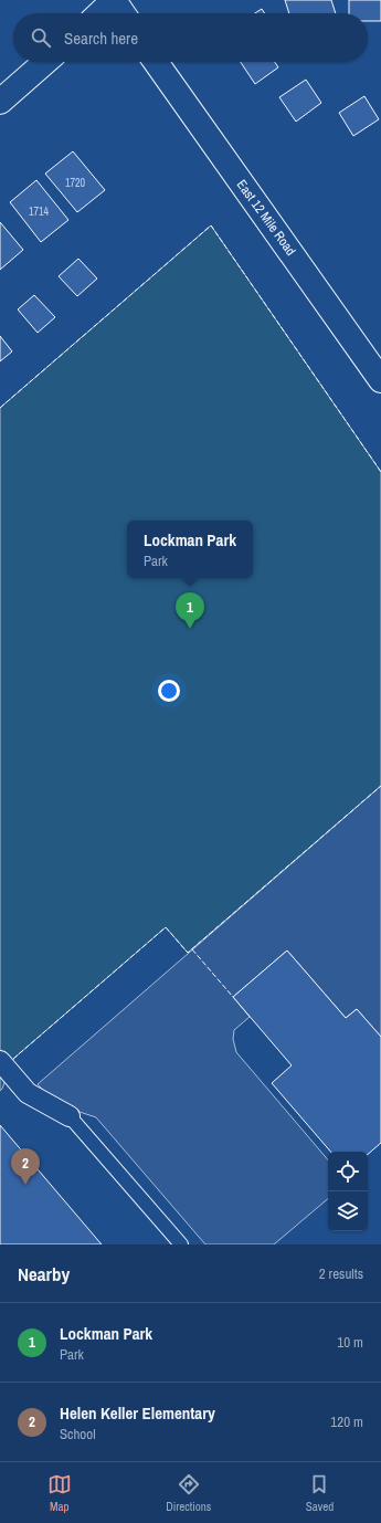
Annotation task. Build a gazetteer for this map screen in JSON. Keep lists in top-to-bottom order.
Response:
{
  "streets": {
    "main road": ["East 12 Mile Road"]
  },
  "house_numbers": ["1720", "1714"],
  "page": {
    "search": "Search here",
    "popup": ["Lockman Park", "Park"],
    "pins": ["1", "2"],
    "heading": ["Nearby", "2 results"],
    "list": [
      {
        "mark": "1",
        "name": "Lockman Park",
        "note": "Park",
        "value": "10 m"
      },
      {
        "mark": "2",
        "name": "Helen Keller Elementary",
        "note": "School",
        "value": "120 m"
      }
    ],
    "nav": ["Map", "Directions", "Saved"]
  }
}
